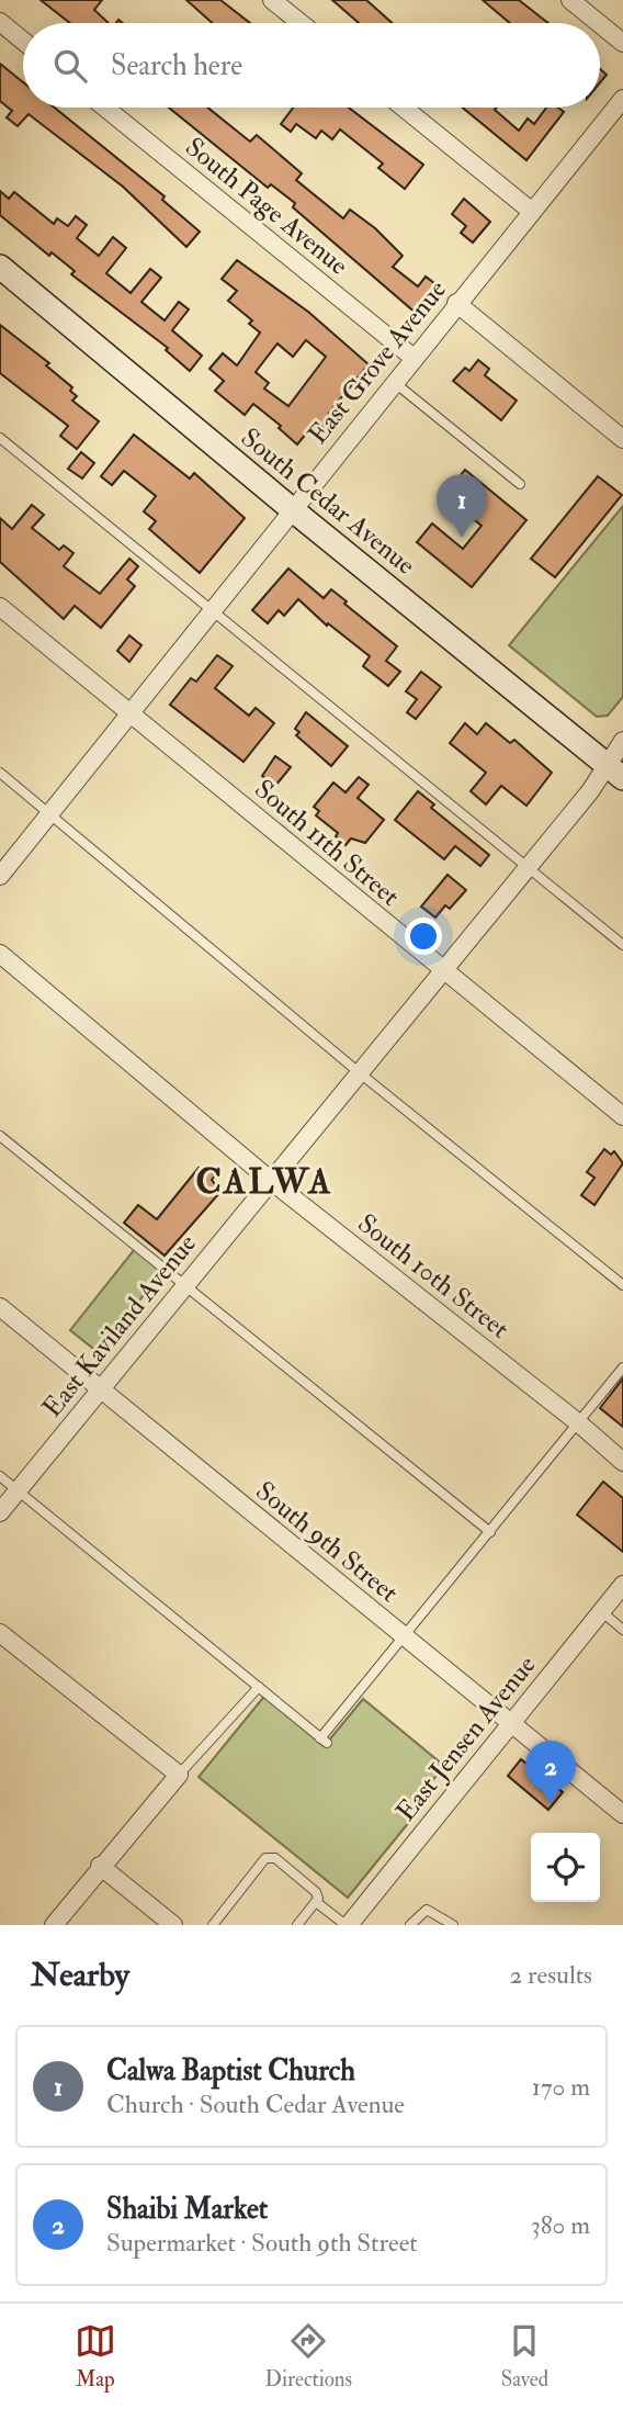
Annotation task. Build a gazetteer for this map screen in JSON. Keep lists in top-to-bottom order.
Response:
{
  "streets": {
    "main road": ["South Cedar Avenue"],
    "street": [
      "South Page Avenue",
      "East Grove Avenue",
      "South 11th Street",
      "South 10th Street",
      "East Kaviland Avenue",
      "South 9th Street",
      "East Jensen Avenue"
    ]
  },
  "crossings": [
    ["South Page Avenue", "East Grove Avenue"],
    ["East Grove Avenue", "South Cedar Avenue"],
    ["East Grove Avenue", "South 11th Street"],
    ["South Cedar Avenue", "East Kaviland Avenue"],
    ["South 11th Street", "East Kaviland Avenue"],
    ["South 10th Street", "East Kaviland Avenue"],
    ["East Kaviland Avenue", "South 9th Street"],
    ["South 9th Street", "East Jensen Avenue"]
  ],
  "districts": ["CALWA"],
  "page": {
    "search": "Search here",
    "pins": ["1", "2"],
    "heading": ["Nearby", "2 results"],
    "list": [
      {
        "mark": "1",
        "name": "Calwa Baptist Church",
        "note": "Church · South Cedar Avenue",
        "value": "170 m"
      },
      {
        "mark": "2",
        "name": "Shaibi Market",
        "note": "Supermarket · South 9th Street",
        "value": "380 m"
      }
    ],
    "nav": ["Map", "Directions", "Saved"]
  }
}
